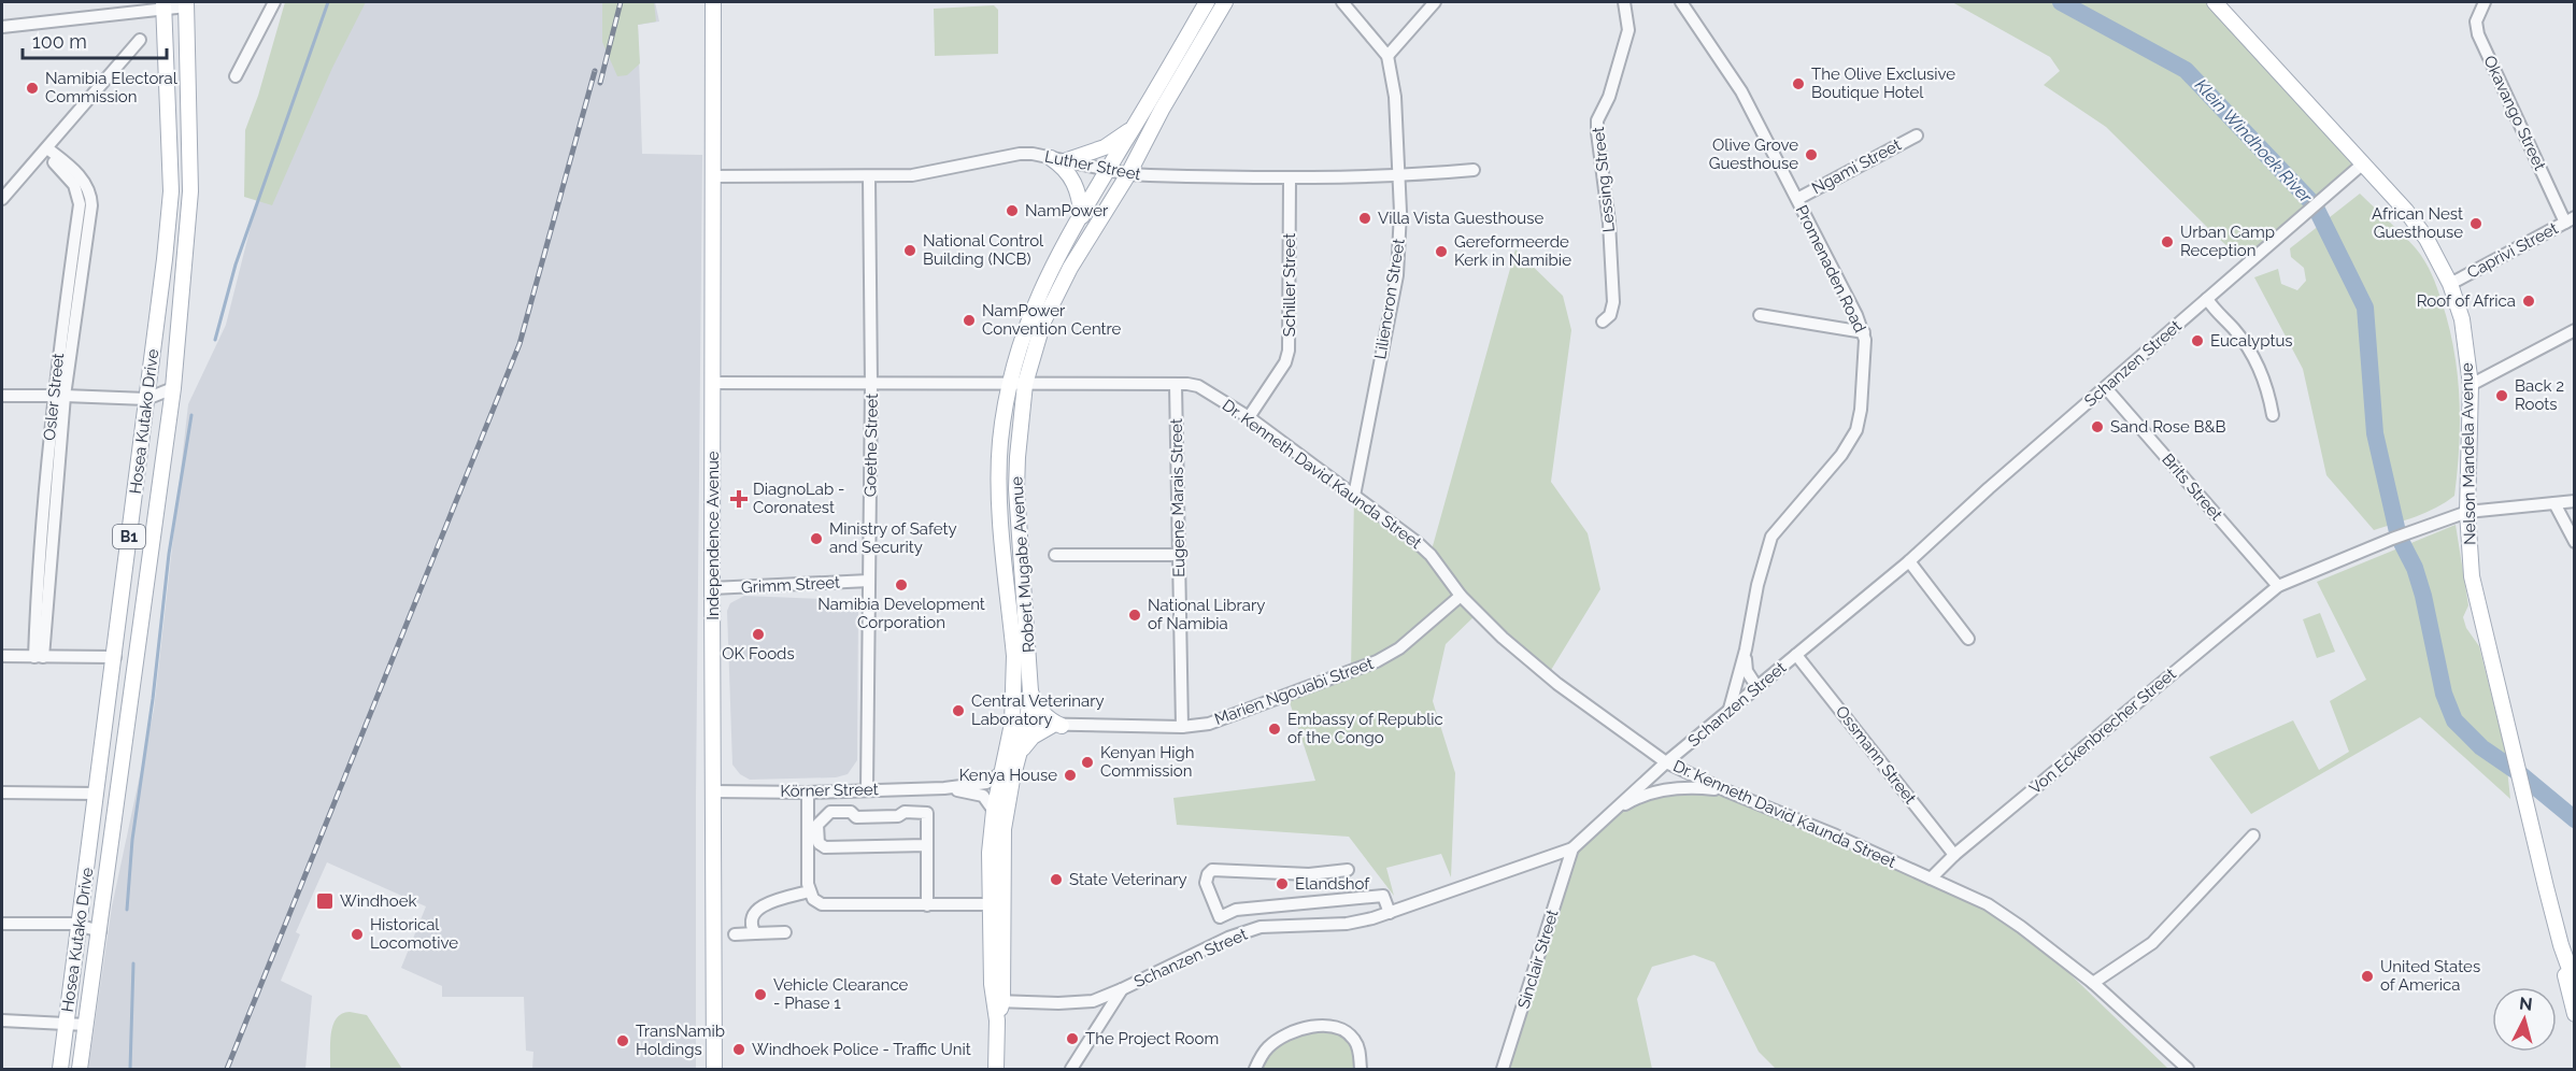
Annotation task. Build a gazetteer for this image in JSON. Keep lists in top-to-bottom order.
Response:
{
  "streets": {
    "main road": [
      "Hosea Kutako Drive",
      "Nelson Mandela Avenue",
      "Independence Avenue",
      "B1",
      "Robert Mugabe Avenue"
    ],
    "street": [
      "Okavango Street",
      "Luther Street",
      "Ngami Street",
      "Lessing Street",
      "Caprivi Street",
      "Promenaden Road",
      "Schiller Street",
      "Liliencron Street",
      "Schanzen Street",
      "Osler Street",
      "Goethe Street",
      "Dr. Kenneth David Kaunda Street",
      "Brits Street",
      "Eugene Marais Street",
      "Grimm Street",
      "Marien Ngouabi Street",
      "Von Eckenbrecher Street",
      "Ossmann Street",
      "Körner Street",
      "Sinclair Street"
    ]
  },
  "crossings": [
    ["Okavango Street", "Caprivi Street"],
    ["Luther Street", "Schiller Street"],
    ["Luther Street", "Liliencron Street"],
    ["Luther Street", "Goethe Street"],
    ["Luther Street", "Independence Avenue"],
    ["Luther Street", "Robert Mugabe Avenue"],
    ["Ngami Street", "Promenaden Road"],
    ["Caprivi Street", "Nelson Mandela Avenue"],
    ["Promenaden Road", "Schanzen Street"],
    ["Schiller Street", "Dr. Kenneth David Kaunda Street"],
    ["Liliencron Street", "Dr. Kenneth David Kaunda Street"],
    ["Schanzen Street", "Nelson Mandela Avenue"],
    ["Schanzen Street", "Dr. Kenneth David Kaunda Street"],
    ["Schanzen Street", "Brits Street"],
    ["Schanzen Street", "Robert Mugabe Avenue"],
    ["Schanzen Street", "Ossmann Street"],
    ["Schanzen Street", "Sinclair Street"],
    ["Goethe Street", "Dr. Kenneth David Kaunda Street"],
    ["Goethe Street", "Grimm Street"],
    ["Goethe Street", "Körner Street"],
    ["Nelson Mandela Avenue", "Von Eckenbrecher Street"],
    ["Dr. Kenneth David Kaunda Street", "Eugene Marais Street"],
    ["Dr. Kenneth David Kaunda Street", "Independence Avenue"],
    ["Dr. Kenneth David Kaunda Street", "Robert Mugabe Avenue"],
    ["Dr. Kenneth David Kaunda Street", "Marien Ngouabi Street"],
    ["Dr. Kenneth David Kaunda Street", "Von Eckenbrecher Street"],
    ["Brits Street", "Von Eckenbrecher Street"],
    ["Eugene Marais Street", "Marien Ngouabi Street"],
    ["Independence Avenue", "Grimm Street"],
    ["Independence Avenue", "Körner Street"],
    ["Robert Mugabe Avenue", "Marien Ngouabi Street"],
    ["Robert Mugabe Avenue", "Körner Street"],
    ["Von Eckenbrecher Street", "Ossmann Street"]
  ],
  "water": ["Klein Windhoek River"],
  "places": {
    "other": [
      "The Olive Exclusive Boutique Hotel",
      "Namibia Electoral Commission",
      "Olive Grove Guesthouse",
      "NamPower",
      "Villa Vista Guesthouse",
      "African Nest Guesthouse",
      "Urban Camp Reception",
      "National Control Building (NCB)",
      "Gereformeerde Kerk in Namibie",
      "Roof of Africa",
      "NamPower Convention Centre",
      "Eucalyptus",
      "Back 2 Roots",
      "Sand Rose B&B",
      "Ministry of Safety and Security",
      "Namibia Development Corporation",
      "National Library of Namibia",
      "OK Foods",
      "Central Veterinary Laboratory",
      "Embassy of Republic of the Congo",
      "Kenyan High Commission",
      "Kenya House",
      "State Veterinary",
      "Elandshof",
      "Historical Locomotive",
      "United States of America",
      "Vehicle Clearance - Phase 1",
      "The Project Room",
      "TransNamib Holdings",
      "Windhoek Police - Traffic Unit"
    ],
    "health": ["DiagnoLab - Coronatest"],
    "transit": ["Windhoek"]
  },
  "scale_bar": "100 m",
  "north": "top"
}
